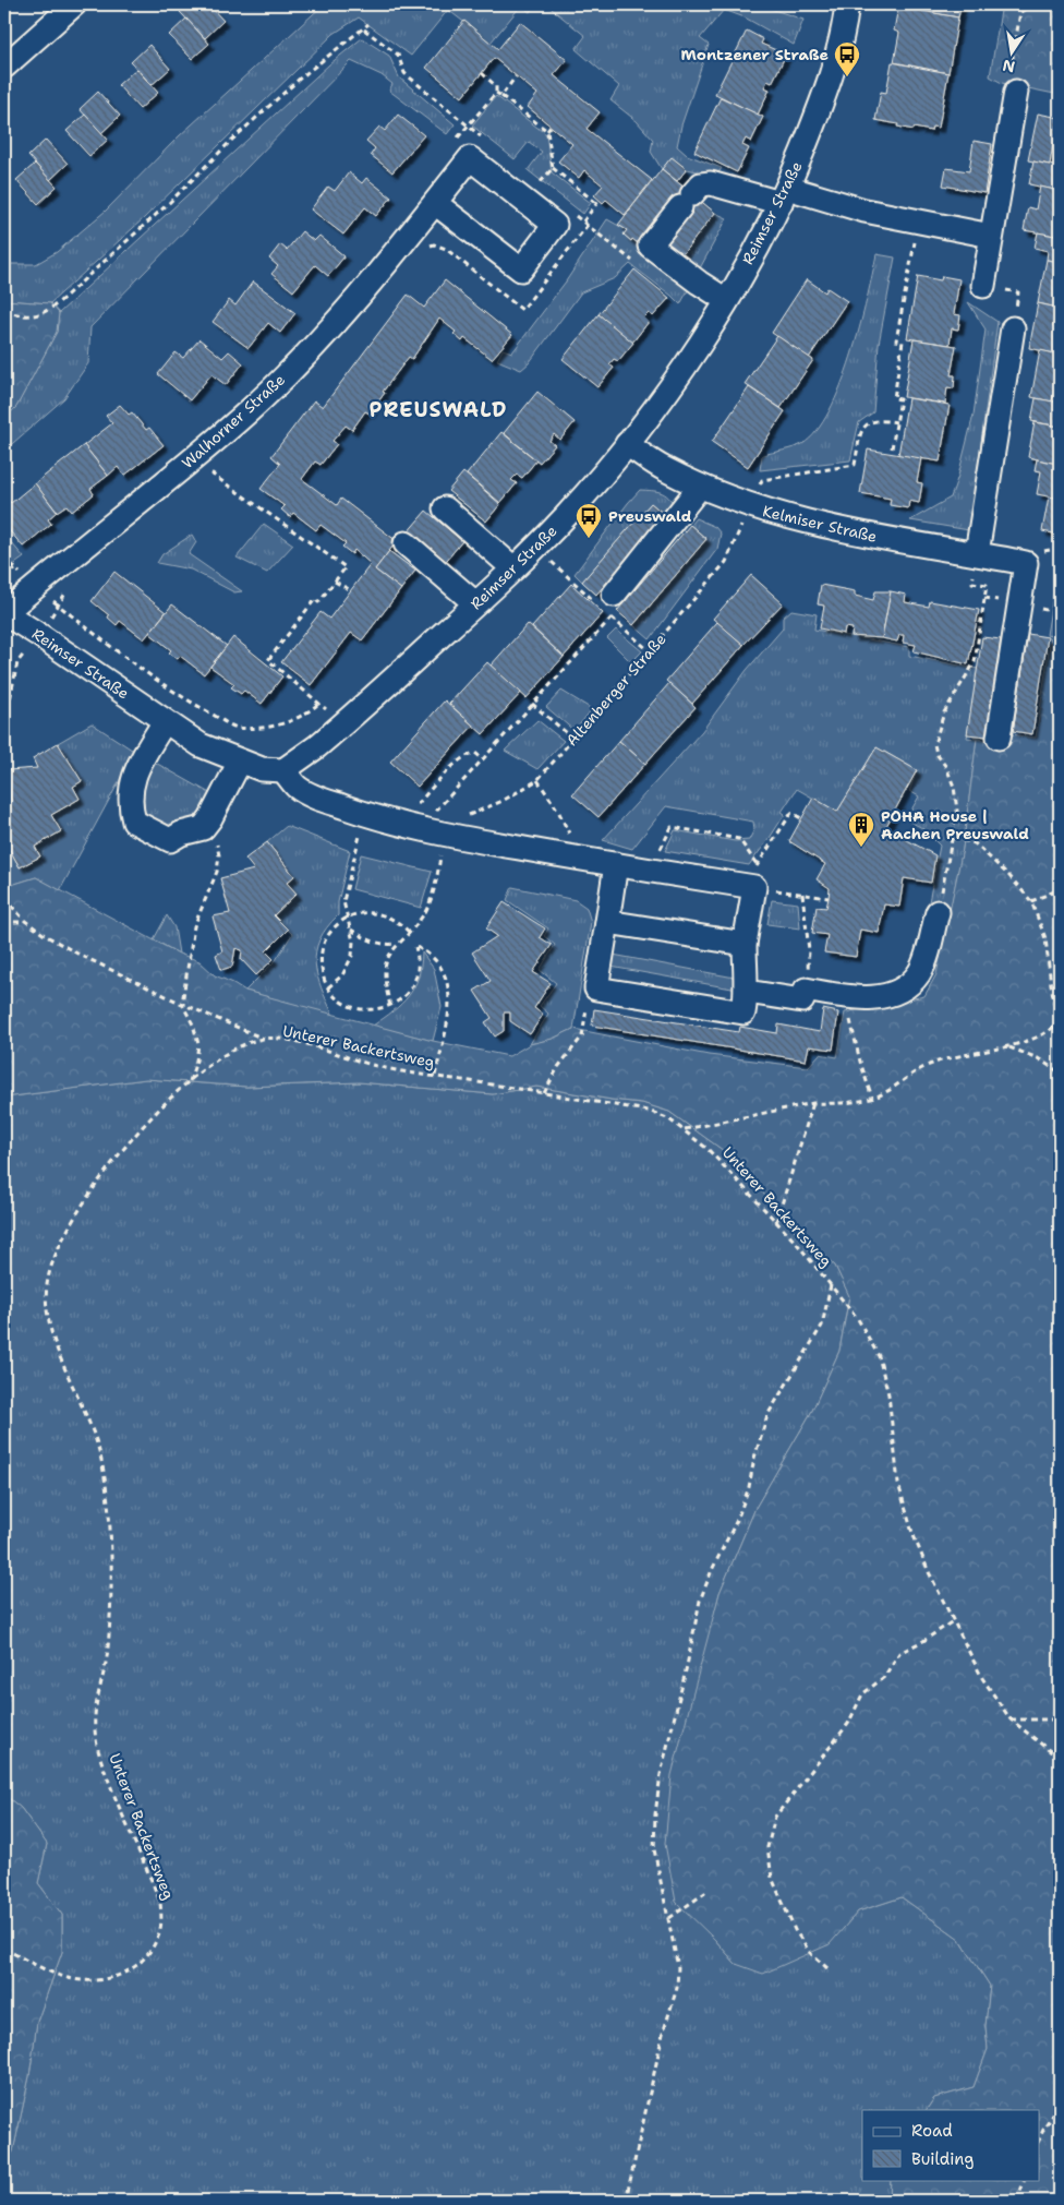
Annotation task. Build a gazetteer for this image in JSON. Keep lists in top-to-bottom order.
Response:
{
  "streets": {
    "street": ["Reimser Straße", "Walhorner Straße", "Kelmiser Straße"],
    "path": ["Altenberger Straße", "Unterer Backertsweg"]
  },
  "crossings": [
    ["Reimser Straße", "Walhorner Straße"],
    ["Reimser Straße", "Kelmiser Straße"],
    ["Kelmiser Straße", "Altenberger Straße"]
  ],
  "districts": ["PREUSWALD"],
  "places": {
    "bus stop": ["Montzener Straße", "Preuswald"],
    "building": ["POHA House | Aachen Preuswald"]
  },
  "legend": ["Road", "Building"],
  "north": "bottom"
}
